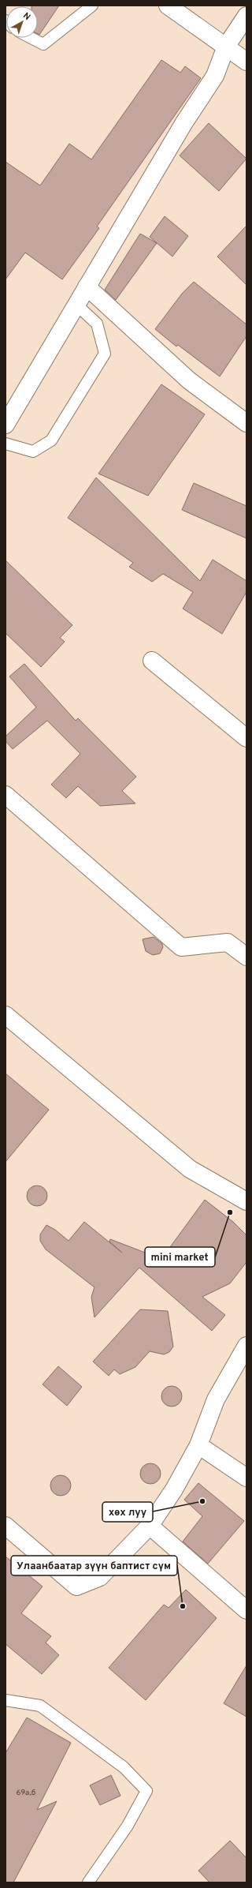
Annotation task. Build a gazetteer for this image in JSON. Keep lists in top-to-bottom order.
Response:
{
  "places": ["mini market", "хөх луу", "Улаанбаатар зүүн баптист сүм"],
  "house_numbers": ["69a,б"],
  "north": "top right"
}
